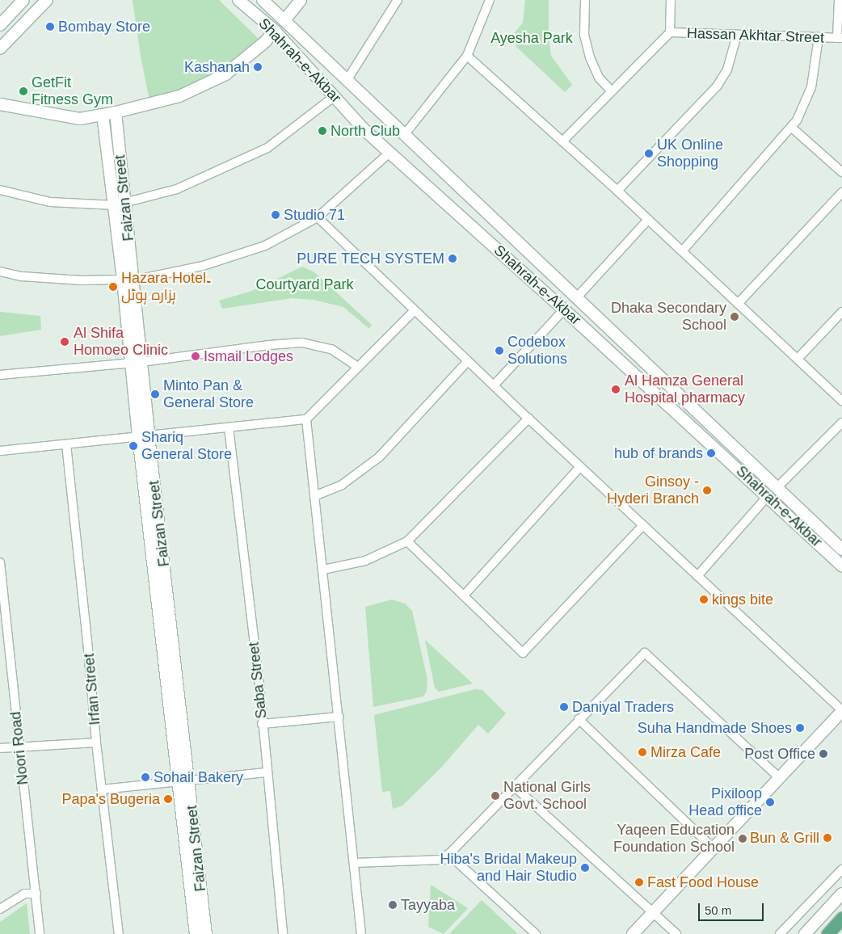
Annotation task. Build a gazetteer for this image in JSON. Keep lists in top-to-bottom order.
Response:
{
  "streets": {
    "main road": ["Shahrah-e-Akbar", "Faizan Street"],
    "street": [
      "Hassan Akhtar Street",
      "Saba Street",
      "Irfan Street",
      "Noori Road"
    ]
  },
  "parks": ["Ayesha Park", "Courtyard Park"],
  "places": [
    "Bombay Store",
    "Kashanah",
    "GetFit Fitness Gym",
    "North Club",
    "UK Online Shopping",
    "Studio 71",
    "PURE TECH SYSTEM",
    "Hazara Hotel۔ ہزارہ ہوٹل",
    "Dhaka Secondary School",
    "Al Shifa Homoeo Clinic",
    "Codebox Solutions",
    "Ismail Lodges",
    "Al Hamza General Hospital pharmacy",
    "Minto Pan & General Store",
    "Shariq General Store",
    "hub of brands",
    "Ginsoy - Hyderi Branch",
    "kings bite",
    "Daniyal Traders",
    "Suha Handmade Shoes",
    "Mirza Cafe",
    "Post Office",
    "Sohail Bakery",
    "National Girls Govt. School",
    "Papa's Bugeria",
    "Pixiloop Head office",
    "Bun & Grill",
    "Yaqeen Education Foundation School",
    "Hiba's Bridal Makeup and Hair Studio",
    "Fast Food House",
    "Tayyaba"
  ],
  "scale_bar": "50 m"
}
